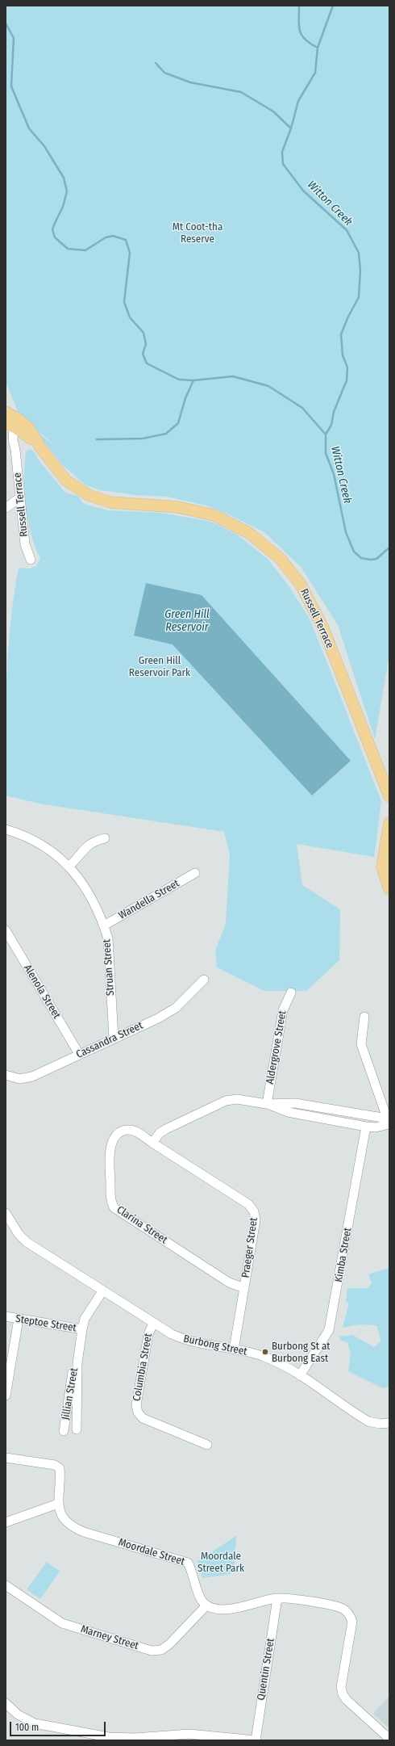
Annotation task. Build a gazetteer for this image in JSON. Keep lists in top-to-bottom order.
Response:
{
  "streets": {
    "main road": ["Russell Terrace"],
    "street": [
      "Wandella Street",
      "Struan Street",
      "Alenola Street",
      "Cassandra Street",
      "Aldergrove Street",
      "Clarina Street",
      "Praeger Street",
      "Kimba Street",
      "Steptoe Street",
      "Burbong Street",
      "Columbia Street",
      "Jillian Street",
      "Moordale Street",
      "Marney Street",
      "Quentin Street"
    ]
  },
  "crossings": [
    ["Wandella Street", "Struan Street"],
    ["Struan Street", "Cassandra Street"],
    ["Alenola Street", "Cassandra Street"],
    ["Clarina Street", "Praeger Street"],
    ["Praeger Street", "Burbong Street"],
    ["Kimba Street", "Burbong Street"],
    ["Steptoe Street", "Burbong Street"],
    ["Steptoe Street", "Jillian Street"],
    ["Burbong Street", "Columbia Street"],
    ["Moordale Street", "Marney Street"]
  ],
  "water": ["Witton Creek", "Green Hill Reservoir"],
  "parks": ["Mt Coot-tha Reserve", "Green Hill Reservoir Park", "Moordale Street Park"],
  "places": ["Burbong St at Burbong East"],
  "scale_bar": "100 m"
}
